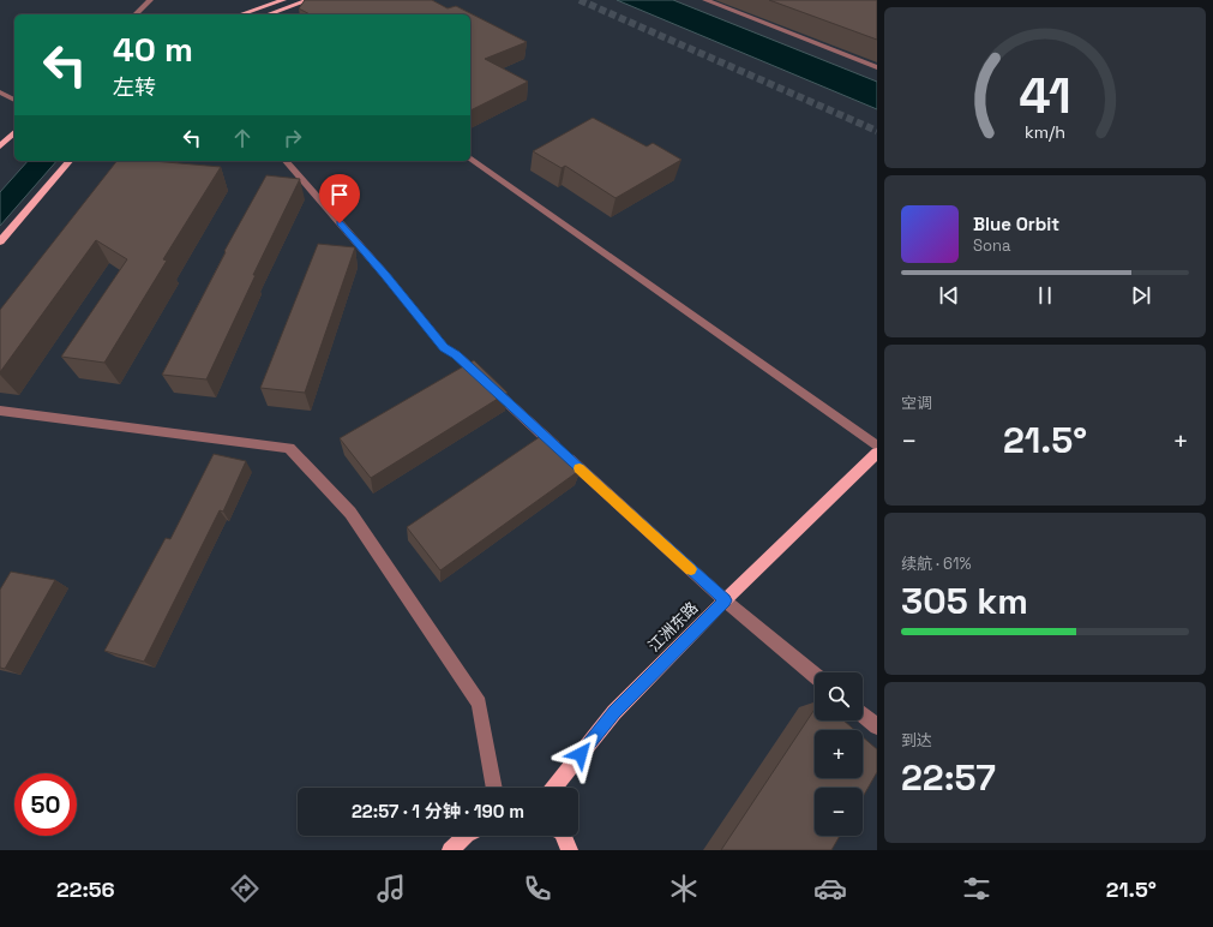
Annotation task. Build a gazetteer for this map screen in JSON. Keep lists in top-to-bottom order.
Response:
{
  "streets": {
    "main road": ["江洲东路"]
  },
  "page": {
    "turn": ["40 m", "左转"],
    "song": ["Blue Orbit", "Sona"],
    "tile": [
      "空调",
      ["续航 · 61%", "305 km"],
      ["到达", "22:57"]
    ],
    "heat": ["−", "21.5°", "+"],
    "map_buttons": ["+", "−"],
    "limit": "50",
    "trip": "22:57 · 1 分钟 · 190 m",
    "tabs": ["22:56", "21.5°"],
    "gauge": ["41", "km/h"]
  }
}
